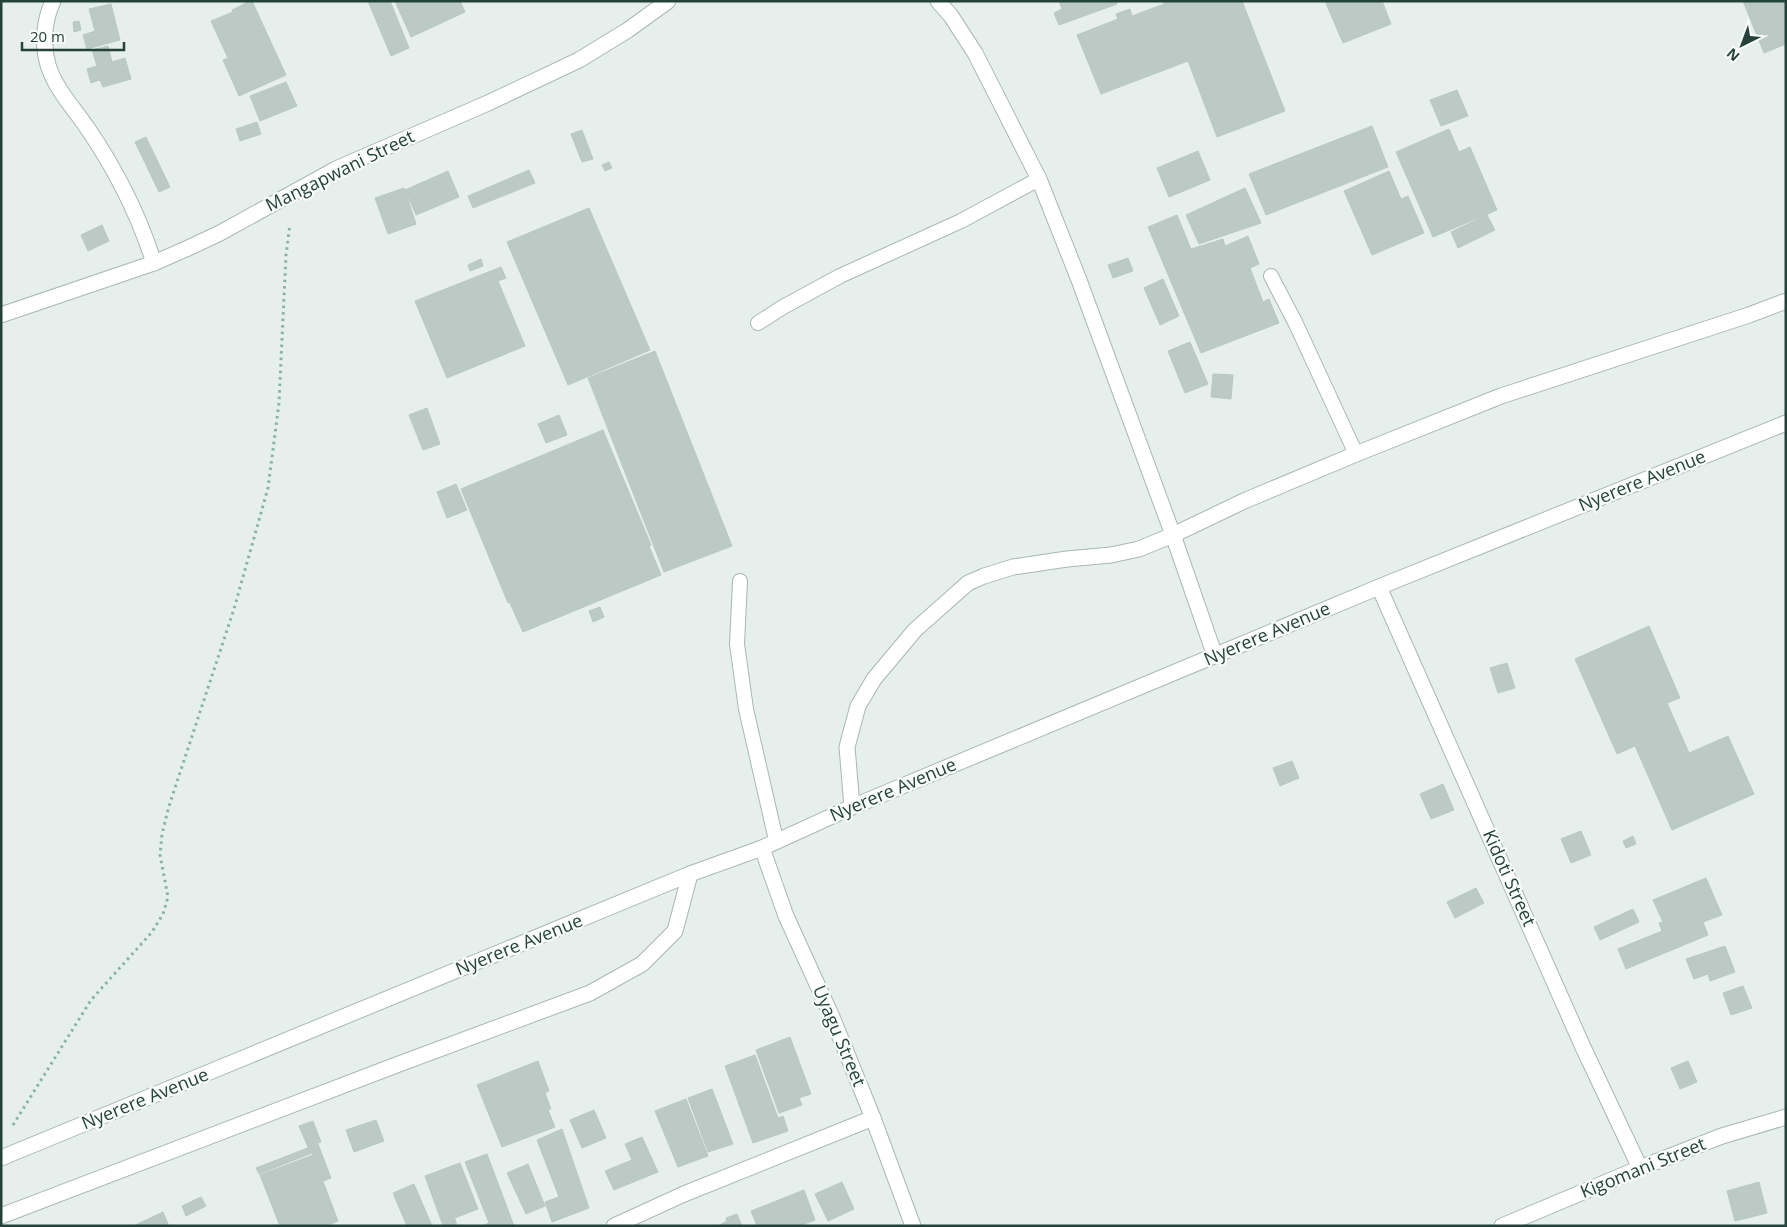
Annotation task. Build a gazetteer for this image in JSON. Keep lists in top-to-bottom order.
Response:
{
  "streets": {
    "street": [
      "Mangapwani Street",
      "Nyerere Avenue",
      "Kidoti Street",
      "Uyagu Street",
      "Kigomani Street"
    ]
  },
  "crossings": [
    ["Nyerere Avenue", "Kidoti Street"],
    ["Nyerere Avenue", "Uyagu Street"],
    ["Kidoti Street", "Kigomani Street"]
  ],
  "scale_bar": "20 m",
  "north": "bottom left"
}
